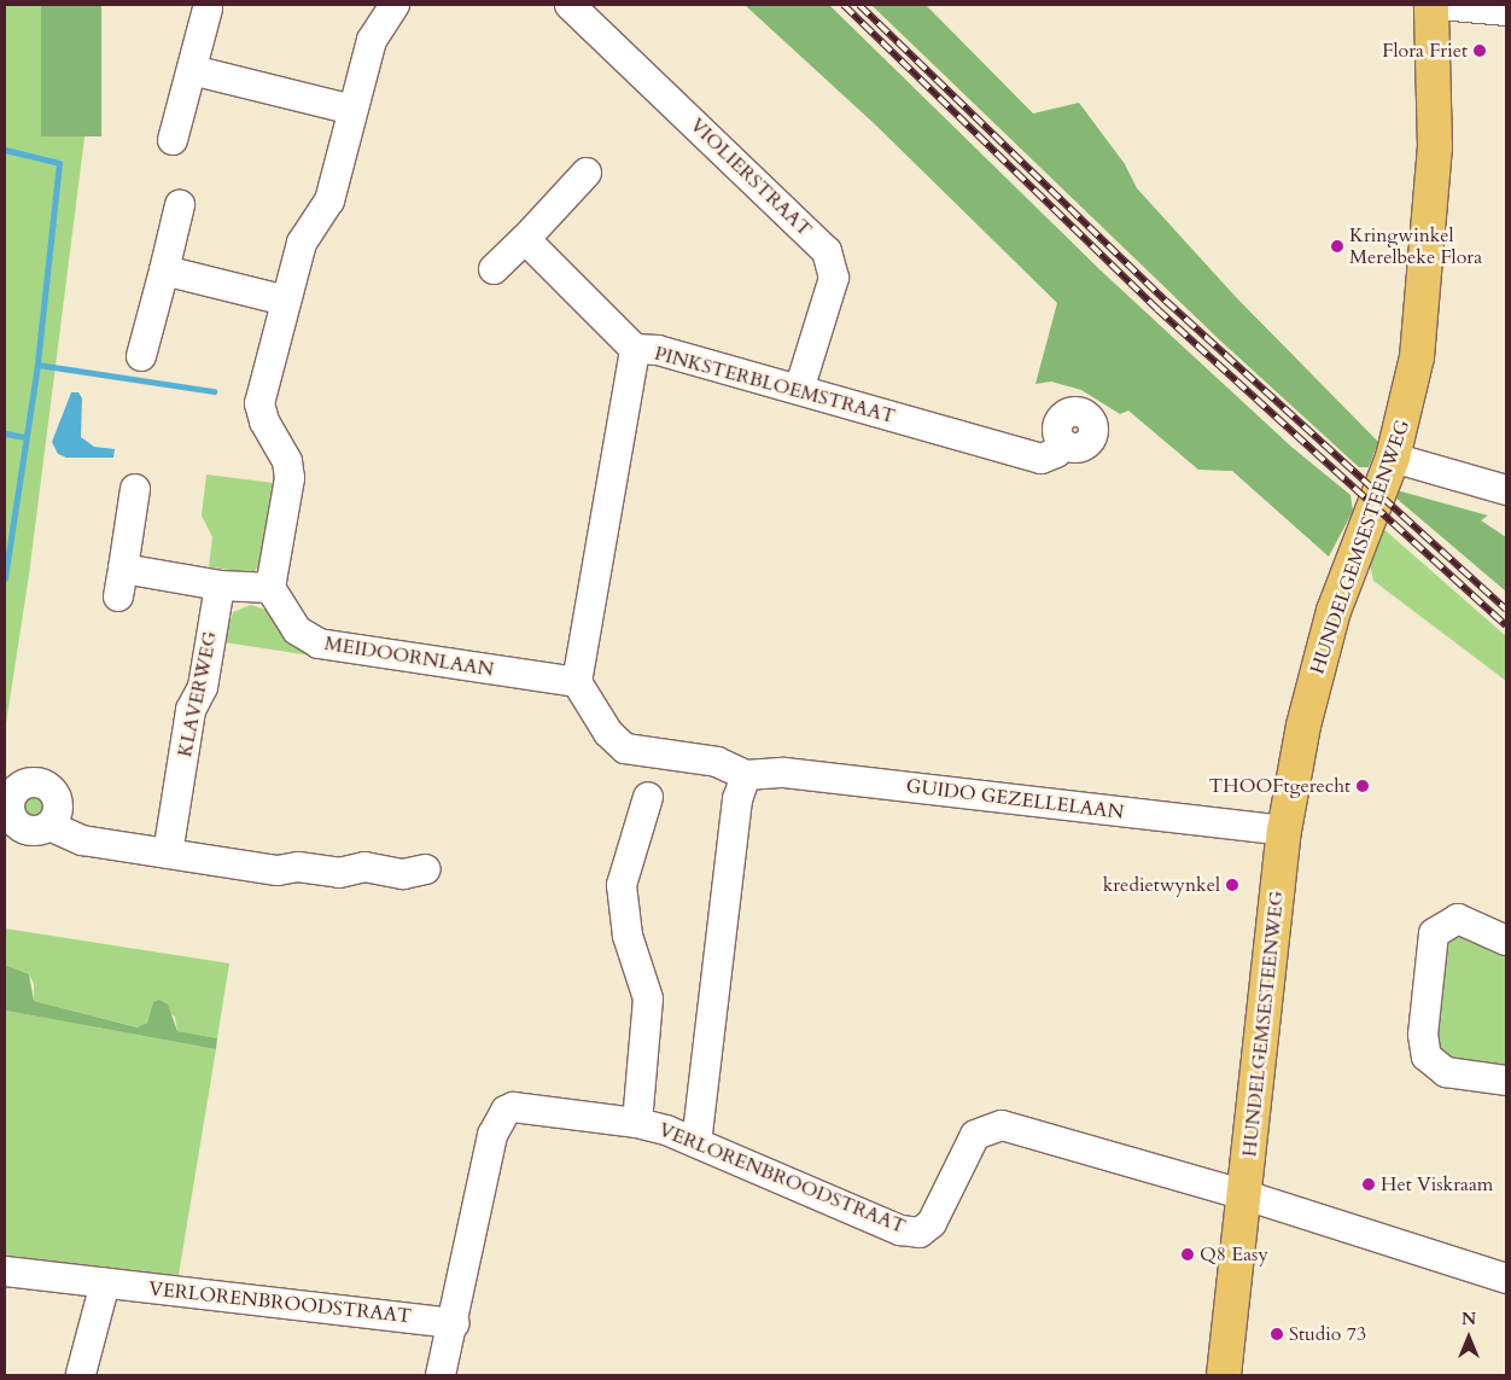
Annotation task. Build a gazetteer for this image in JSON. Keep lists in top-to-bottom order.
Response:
{
  "streets": {
    "main road": ["HUNDELGEMSESTEENWEG"],
    "street": [
      "VIOLIERSTRAAT",
      "PINKSTERBLOEMSTRAAT",
      "MEIDOORNLAAN",
      "KLAVERWEG",
      "GUIDO GEZELLELAAN",
      "VERLORENBROODSTRAAT"
    ]
  },
  "crossings": [
    ["VIOLIERSTRAAT", "PINKSTERBLOEMSTRAAT"],
    ["PINKSTERBLOEMSTRAAT", "MEIDOORNLAAN"],
    ["PINKSTERBLOEMSTRAAT", "GUIDO GEZELLELAAN"],
    ["HUNDELGEMSESTEENWEG", "GUIDO GEZELLELAAN"],
    ["HUNDELGEMSESTEENWEG", "VERLORENBROODSTRAAT"],
    ["MEIDOORNLAAN", "GUIDO GEZELLELAAN"]
  ],
  "places": [
    "Flora Friet",
    "Kringwinkel Merelbeke Flora",
    "THOOFtgerecht",
    "kredietwynkel",
    "Het Viskraam",
    "Q8 Easy",
    "Studio 73"
  ],
  "north": "top"
}
